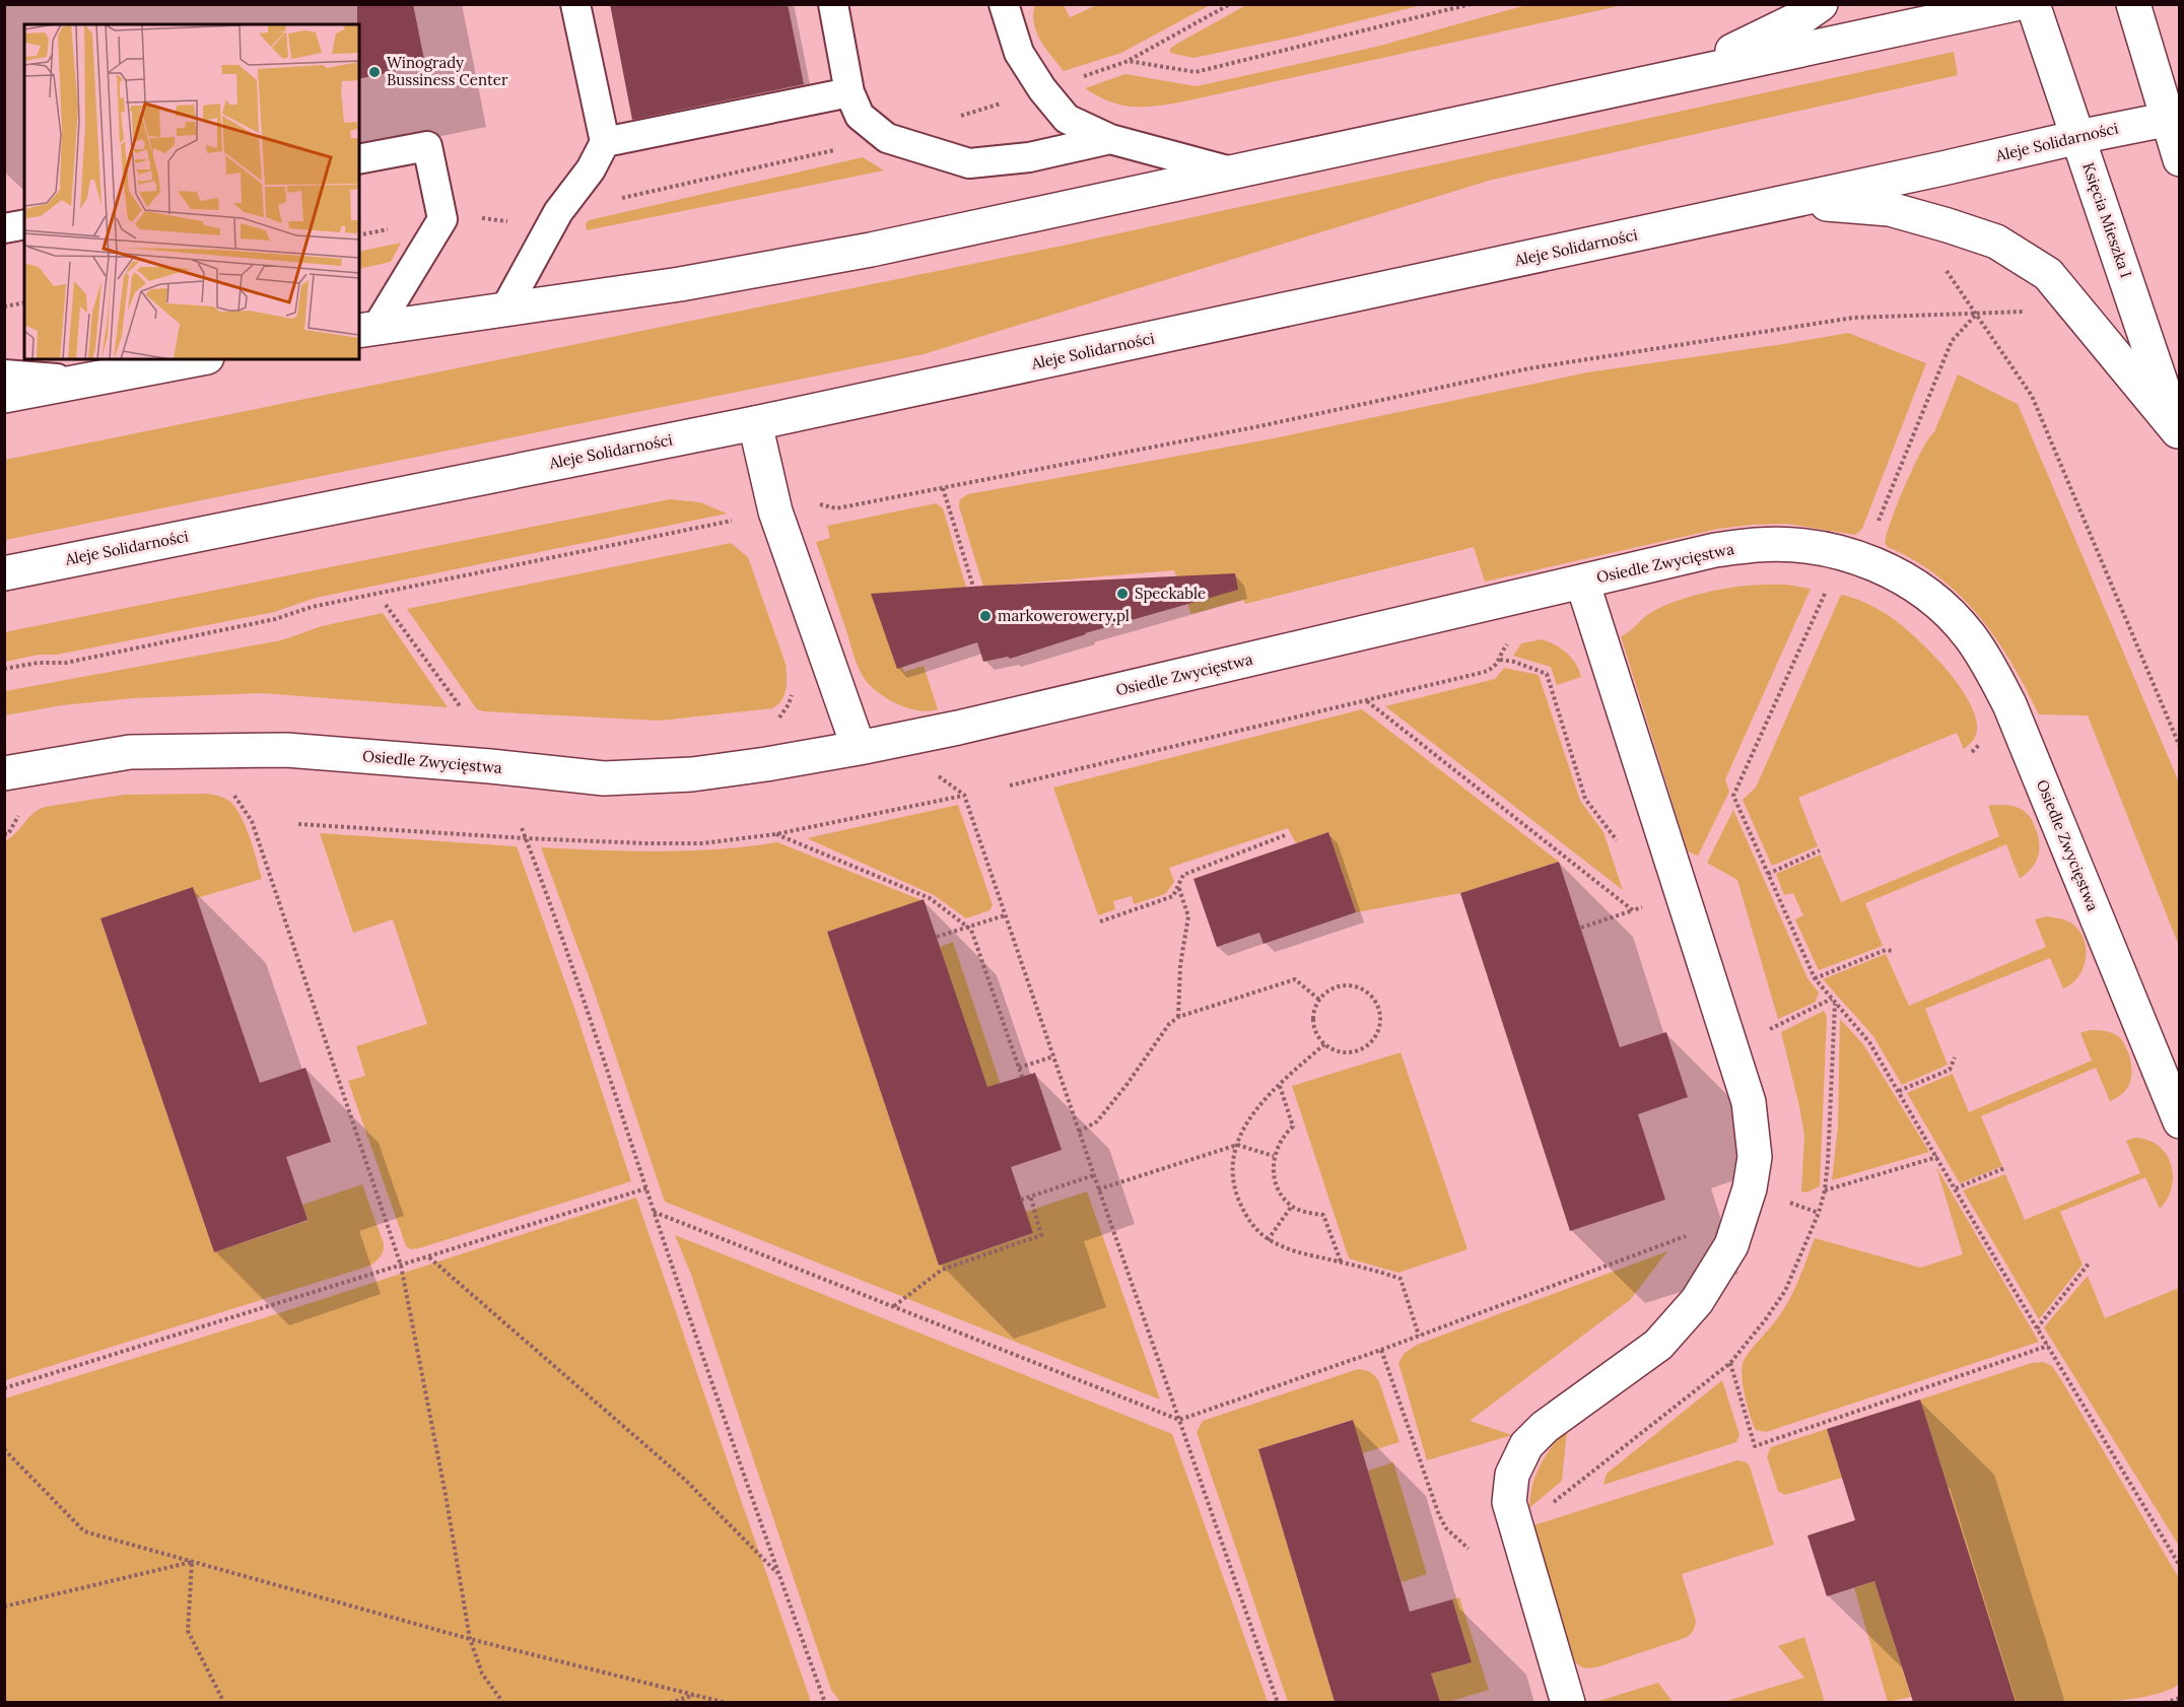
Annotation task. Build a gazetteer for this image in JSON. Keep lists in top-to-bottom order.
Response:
{
  "streets": {
    "street": ["Aleje Solidarności", "Księcia Mieszka I", "Osiedle Zwycięstwa"]
  },
  "crossings": [
    ["Aleje Solidarności", "Księcia Mieszka I"]
  ],
  "places": ["Winogrady Bussiness Center", "Speckable", "markowerowery.pl"]
}
